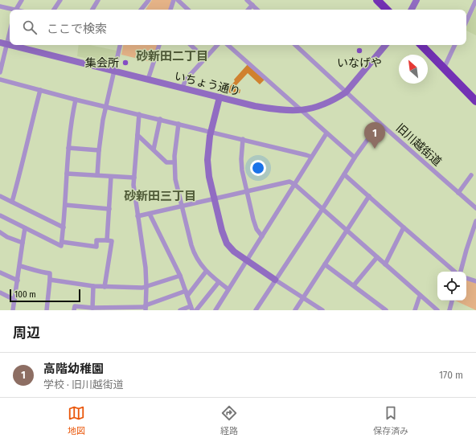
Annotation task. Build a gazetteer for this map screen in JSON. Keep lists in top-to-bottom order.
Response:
{
  "streets": {
    "street": ["いちょう通り", "旧川越街道"]
  },
  "crossings": [
    ["いちょう通り", "旧川越街道"]
  ],
  "districts": ["砂新田二丁目", "砂新田三丁目"],
  "places": ["いなげや", "集会所"],
  "scale_bar": "100 m",
  "north": "top left",
  "page": {
    "search": "ここで検索",
    "pins": "1",
    "scale": "100 m",
    "heading": "周辺",
    "list": [
      {
        "mark": "1",
        "name": "高階幼稚園",
        "note": "学校 · 旧川越街道",
        "value": "170 m"
      }
    ],
    "nav": ["地図", "経路", "保存済み"]
  }
}
